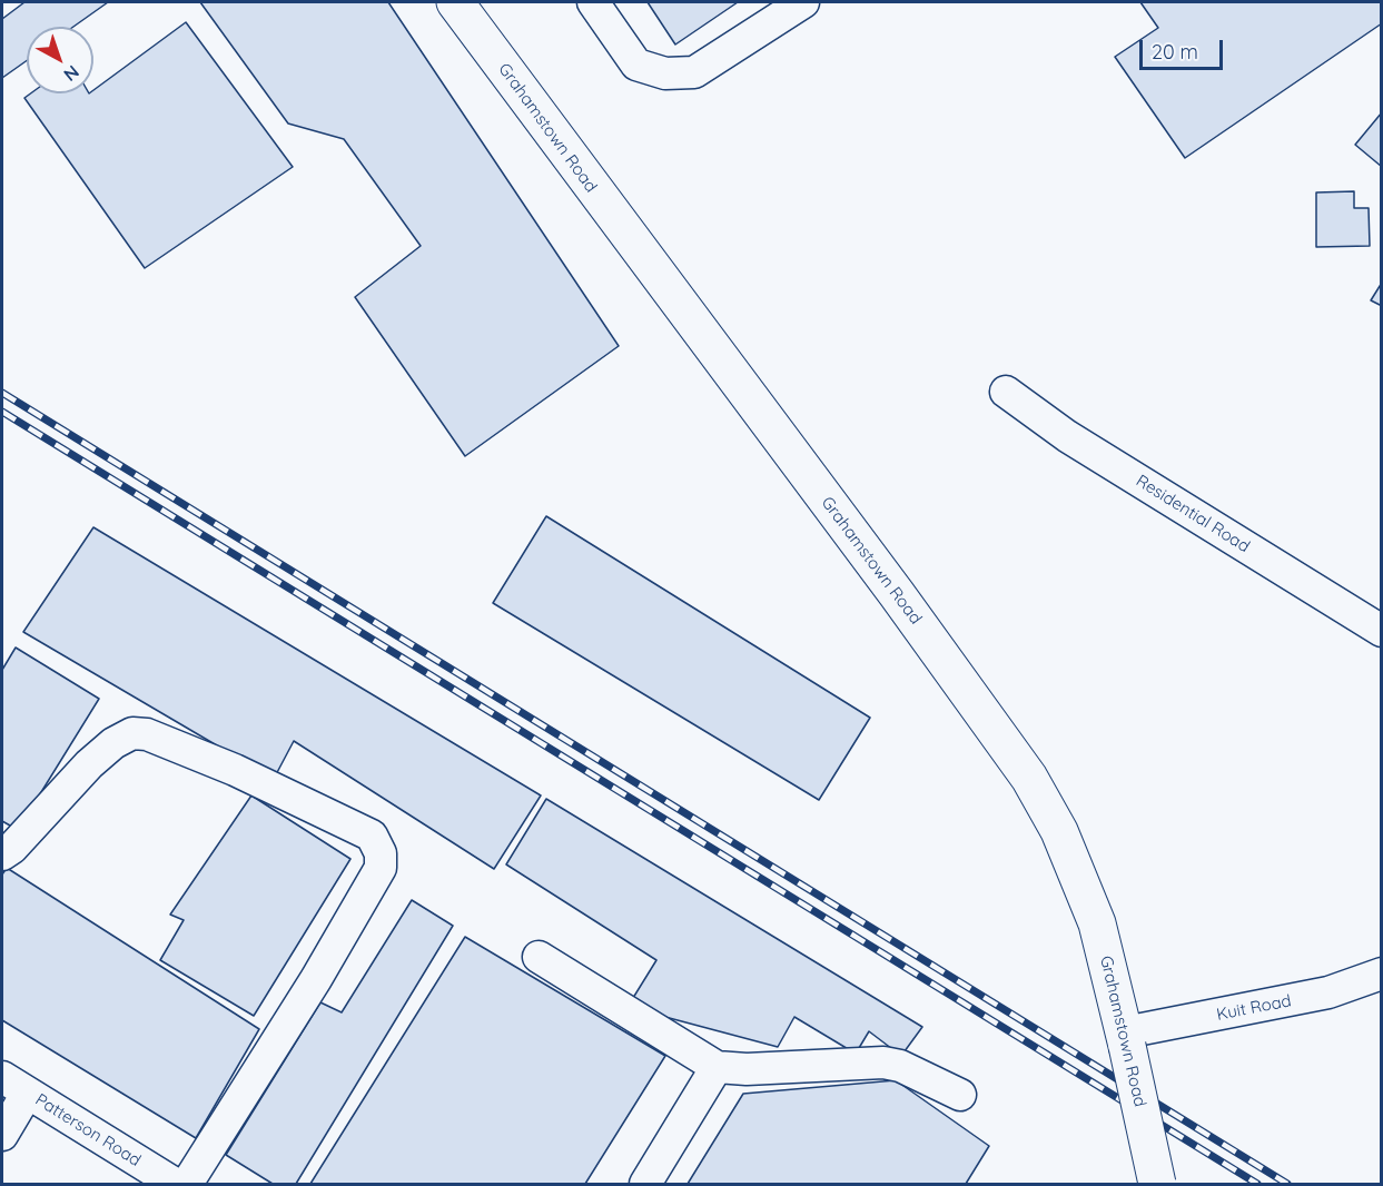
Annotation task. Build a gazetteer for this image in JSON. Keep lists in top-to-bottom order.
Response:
{
  "streets": {
    "main road": ["Grahamstown Road"],
    "street": ["Residential Road", "Kuit Road", "Patterson Road"]
  },
  "crossings": [
    ["Grahamstown Road", "Kuit Road"]
  ],
  "scale_bar": "20 m",
  "north": "bottom right"
}
